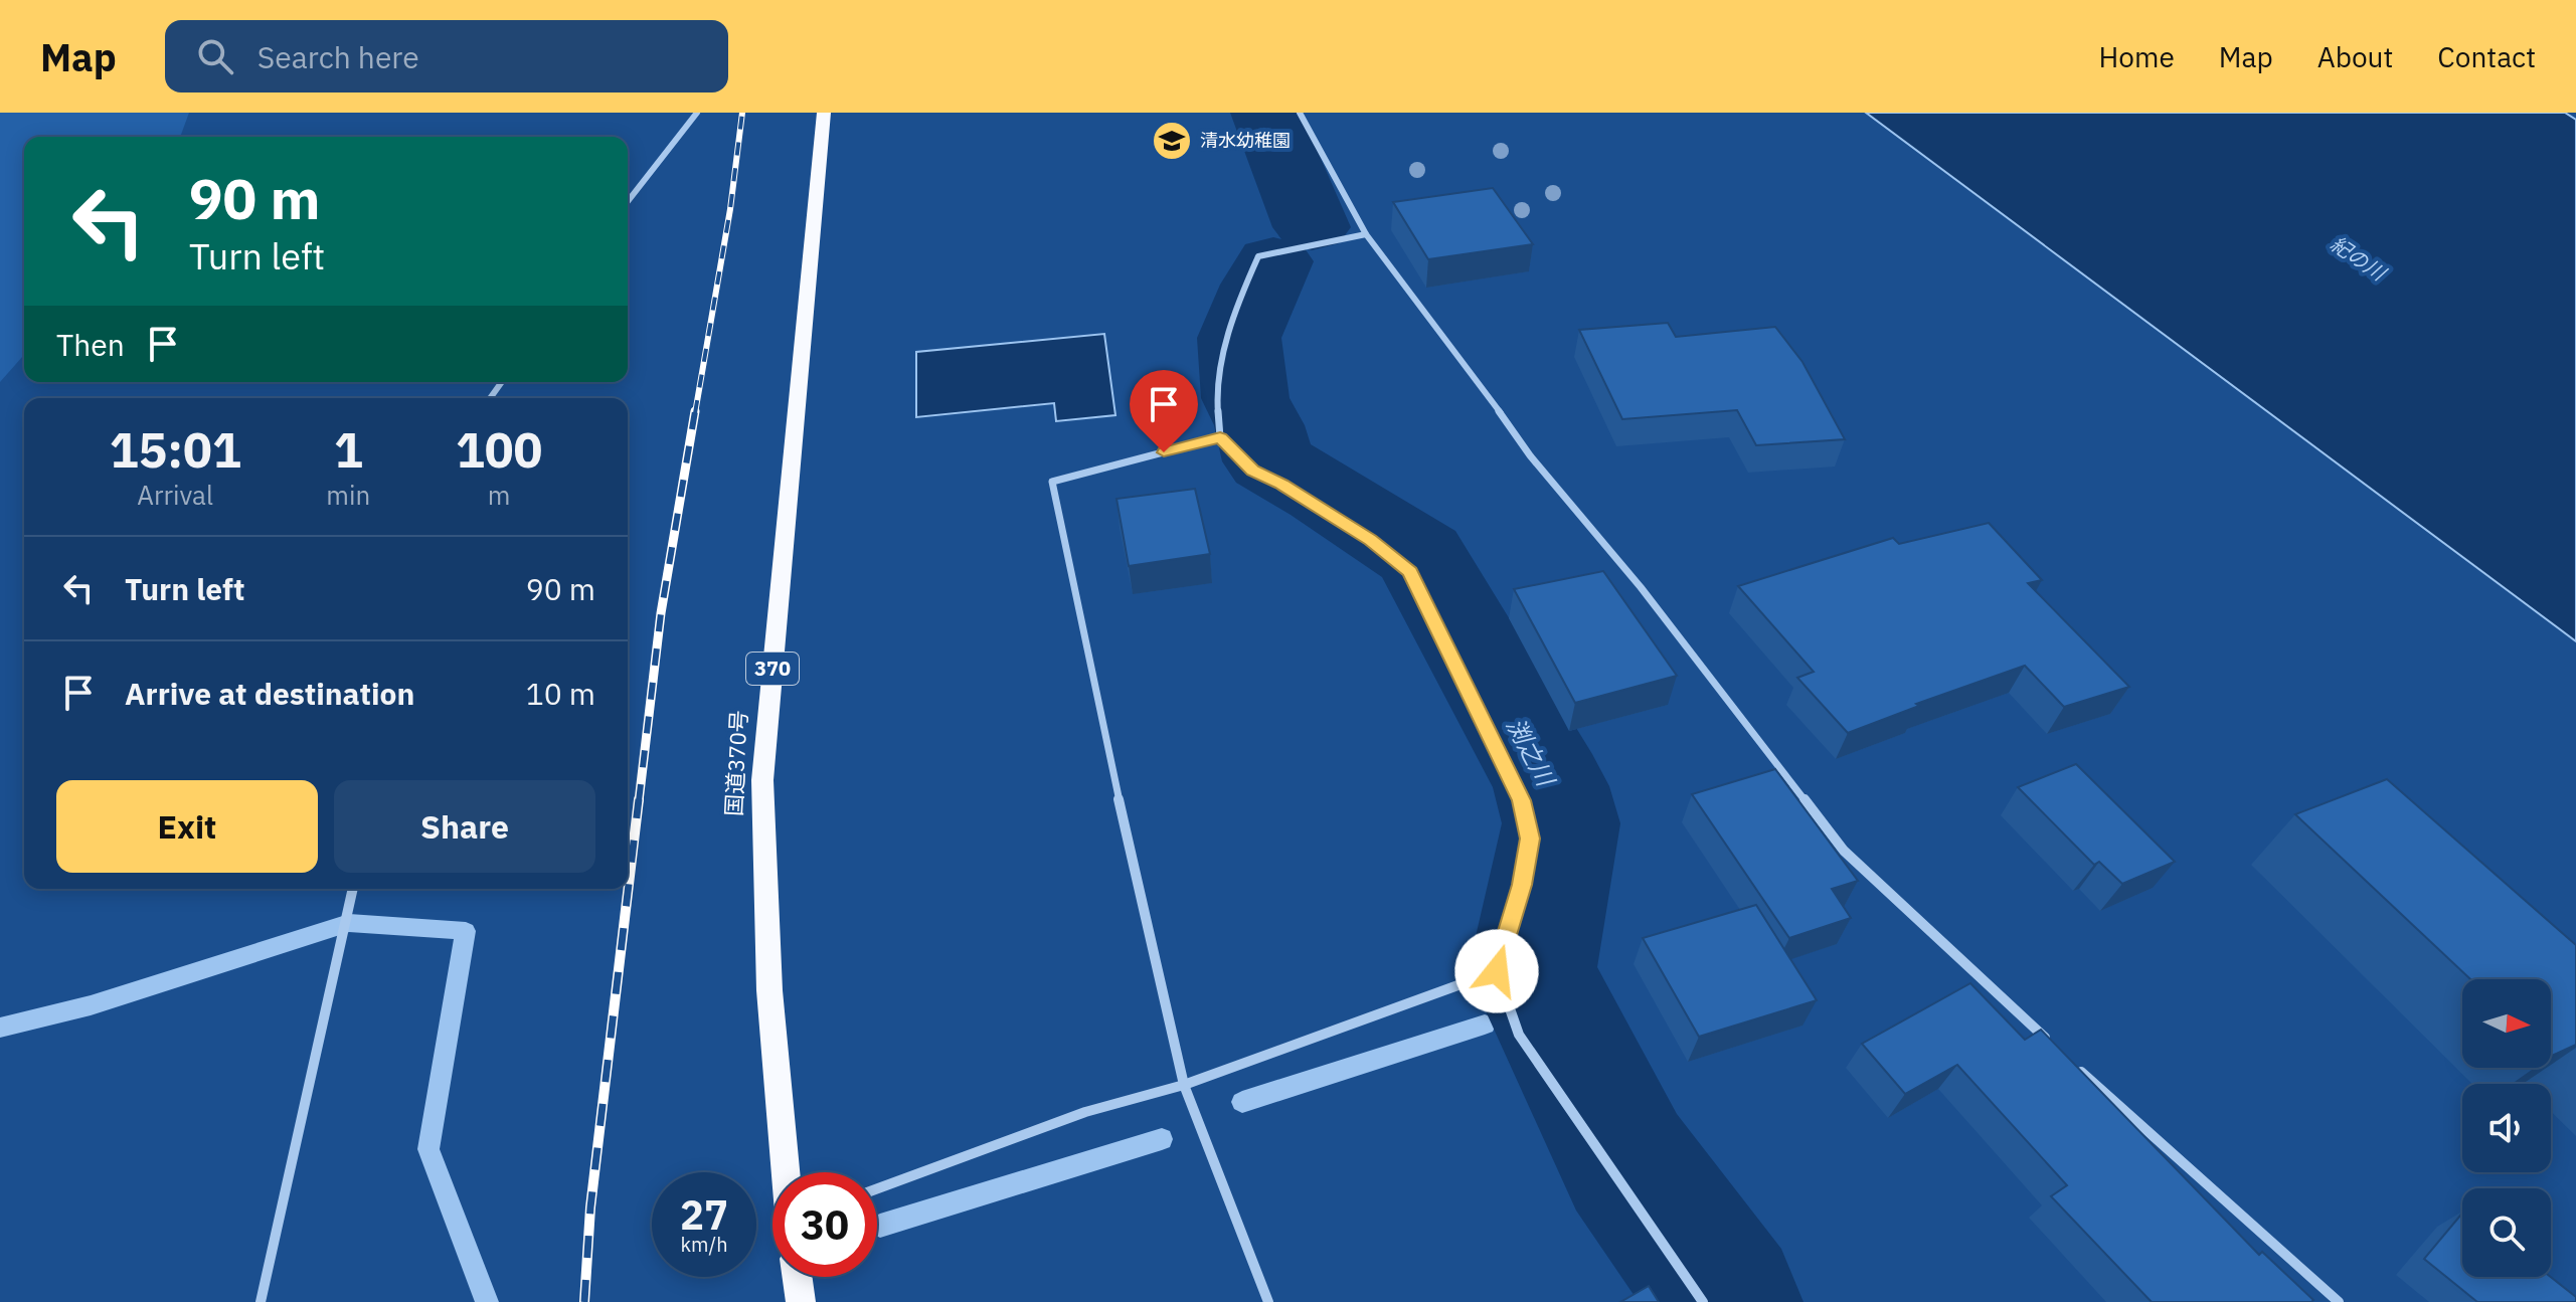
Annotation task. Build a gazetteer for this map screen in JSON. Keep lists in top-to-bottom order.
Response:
{
  "streets": {
    "highway": ["370", "国道370号"]
  },
  "water": ["紀の川", "渕之川"],
  "places": {
    "school or university": ["清水幼稚園"]
  },
  "north": "right",
  "page": {
    "header": "Map",
    "search": "Search here",
    "nav": [
      "Home",
      "Map",
      "About",
      "Contact"
    ],
    "turn": ["90 m", "Turn left"],
    "then": "Then",
    "eta": [
      "15:01",
      "Arrival",
      "1",
      "min",
      "100",
      "m"
    ],
    "list": [
      {
        "name": "Turn left",
        "value": "90 m"
      },
      {
        "name": "Arrive at destination",
        "value": "10 m"
      }
    ],
    "buttons": ["Exit", "Share"],
    "speed": "27 km/h",
    "limit": "30"
  }
}
